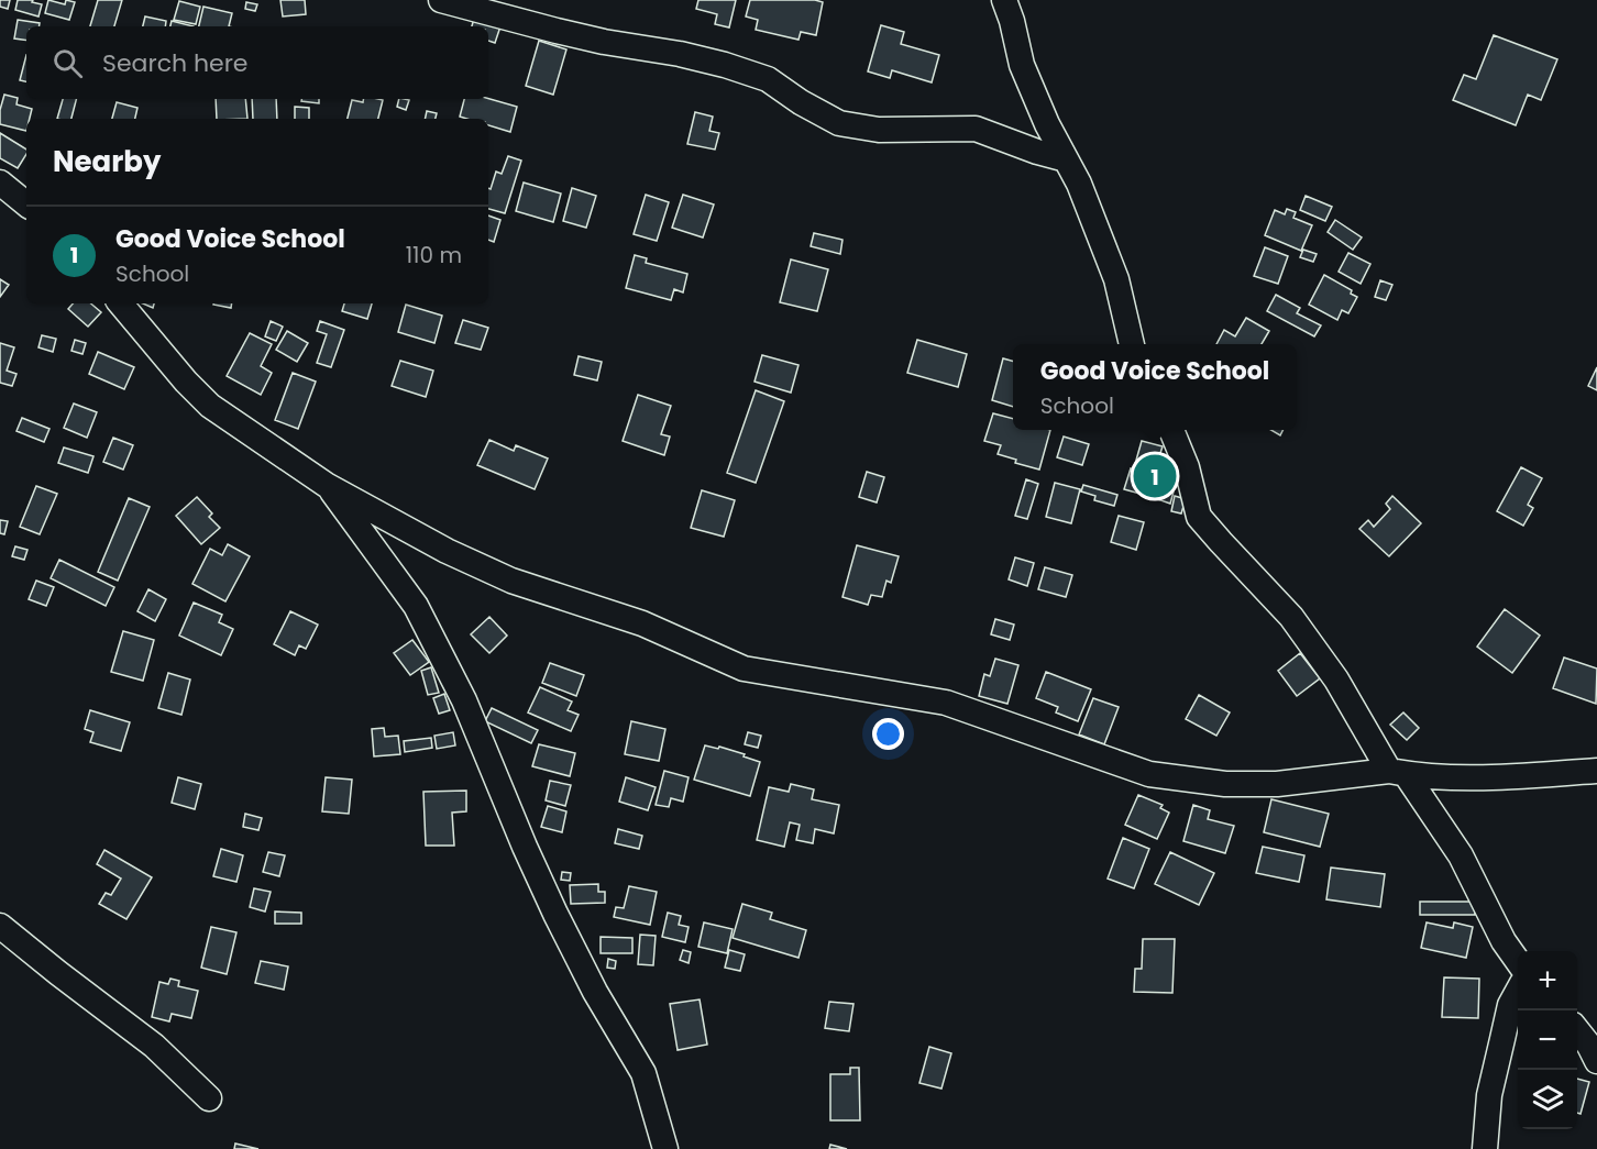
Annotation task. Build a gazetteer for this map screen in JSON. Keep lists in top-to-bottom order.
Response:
{
  "page": {
    "search": "Search here",
    "heading": "Nearby",
    "list": [
      {
        "mark": "1",
        "name": "Good Voice School",
        "note": "School",
        "value": "110 m"
      }
    ],
    "popup": ["Good Voice School", "School"],
    "pins": "1",
    "map_buttons": ["+", "−"]
  }
}
